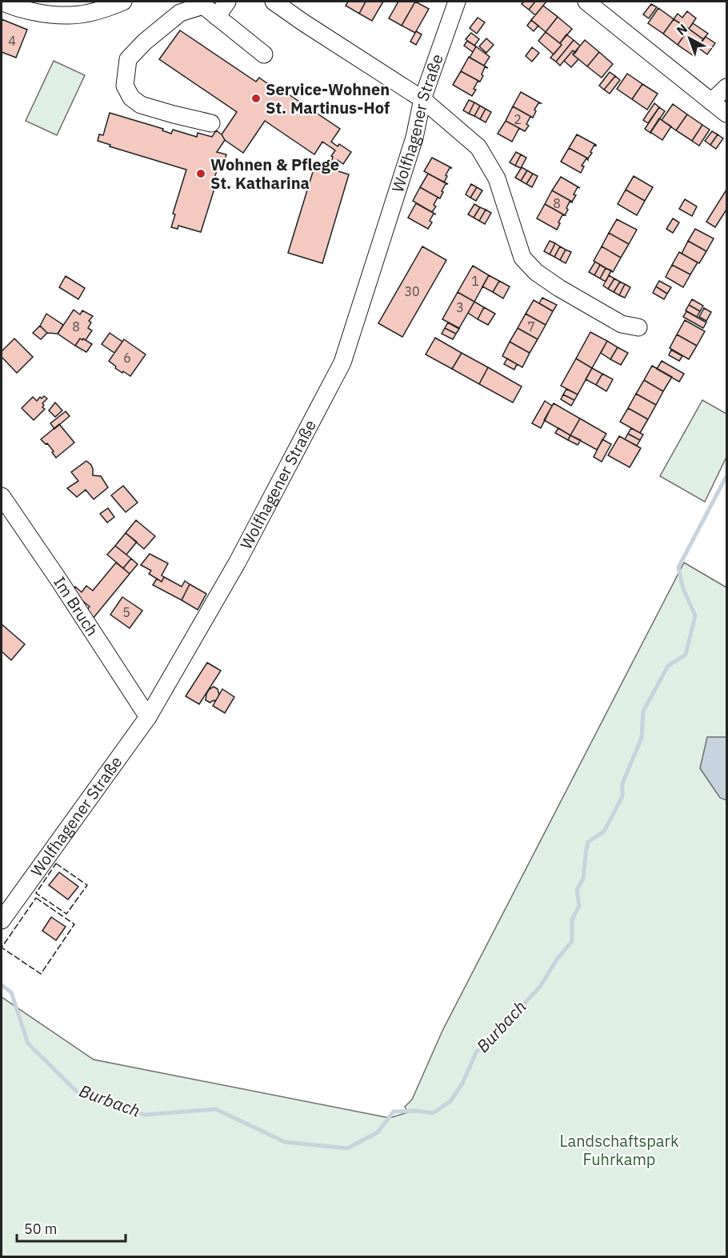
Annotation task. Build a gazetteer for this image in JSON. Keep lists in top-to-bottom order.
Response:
{
  "streets": {
    "street": ["Wolfhagener Straße", "Im Bruch"]
  },
  "crossings": [
    ["Wolfhagener Straße", "Im Bruch"]
  ],
  "water": ["Burbach"],
  "parks": ["Landschaftspark Fuhrkamp"],
  "places": ["Service-Wohnen St. Martinus-Hof", "Wohnen & Pflege St. Katharina"],
  "house_numbers": [
    "4",
    "2",
    "8",
    "1",
    "30",
    "3",
    "8",
    "7",
    "6",
    "5"
  ],
  "scale_bar": "50 m",
  "north": "top left"
}
